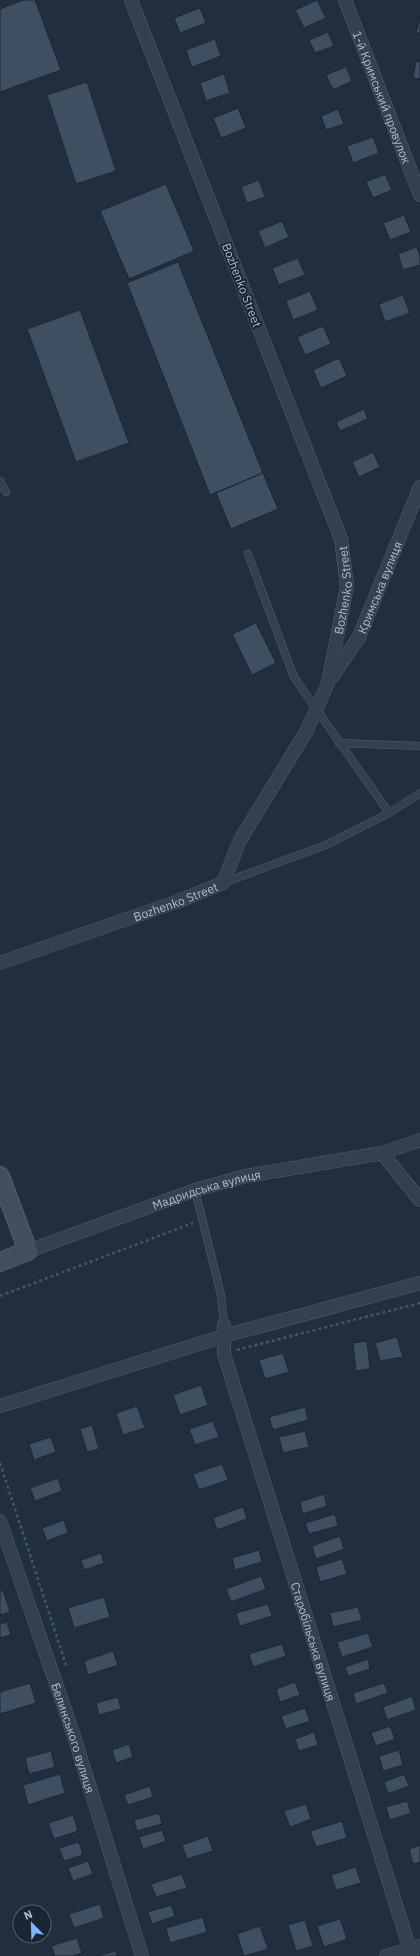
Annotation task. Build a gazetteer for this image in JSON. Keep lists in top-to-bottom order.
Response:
{
  "streets": {
    "street": [
      "1-й Кримський провулок",
      "Bozhenko Street",
      "Кримська вулиця",
      "Мадридська вулиця",
      "Старобільська вулиця",
      "Белинського вулиця"
    ]
  },
  "crossings": [
    ["Bozhenko Street", "Кримська вулиця"]
  ],
  "north": "top left"
}
